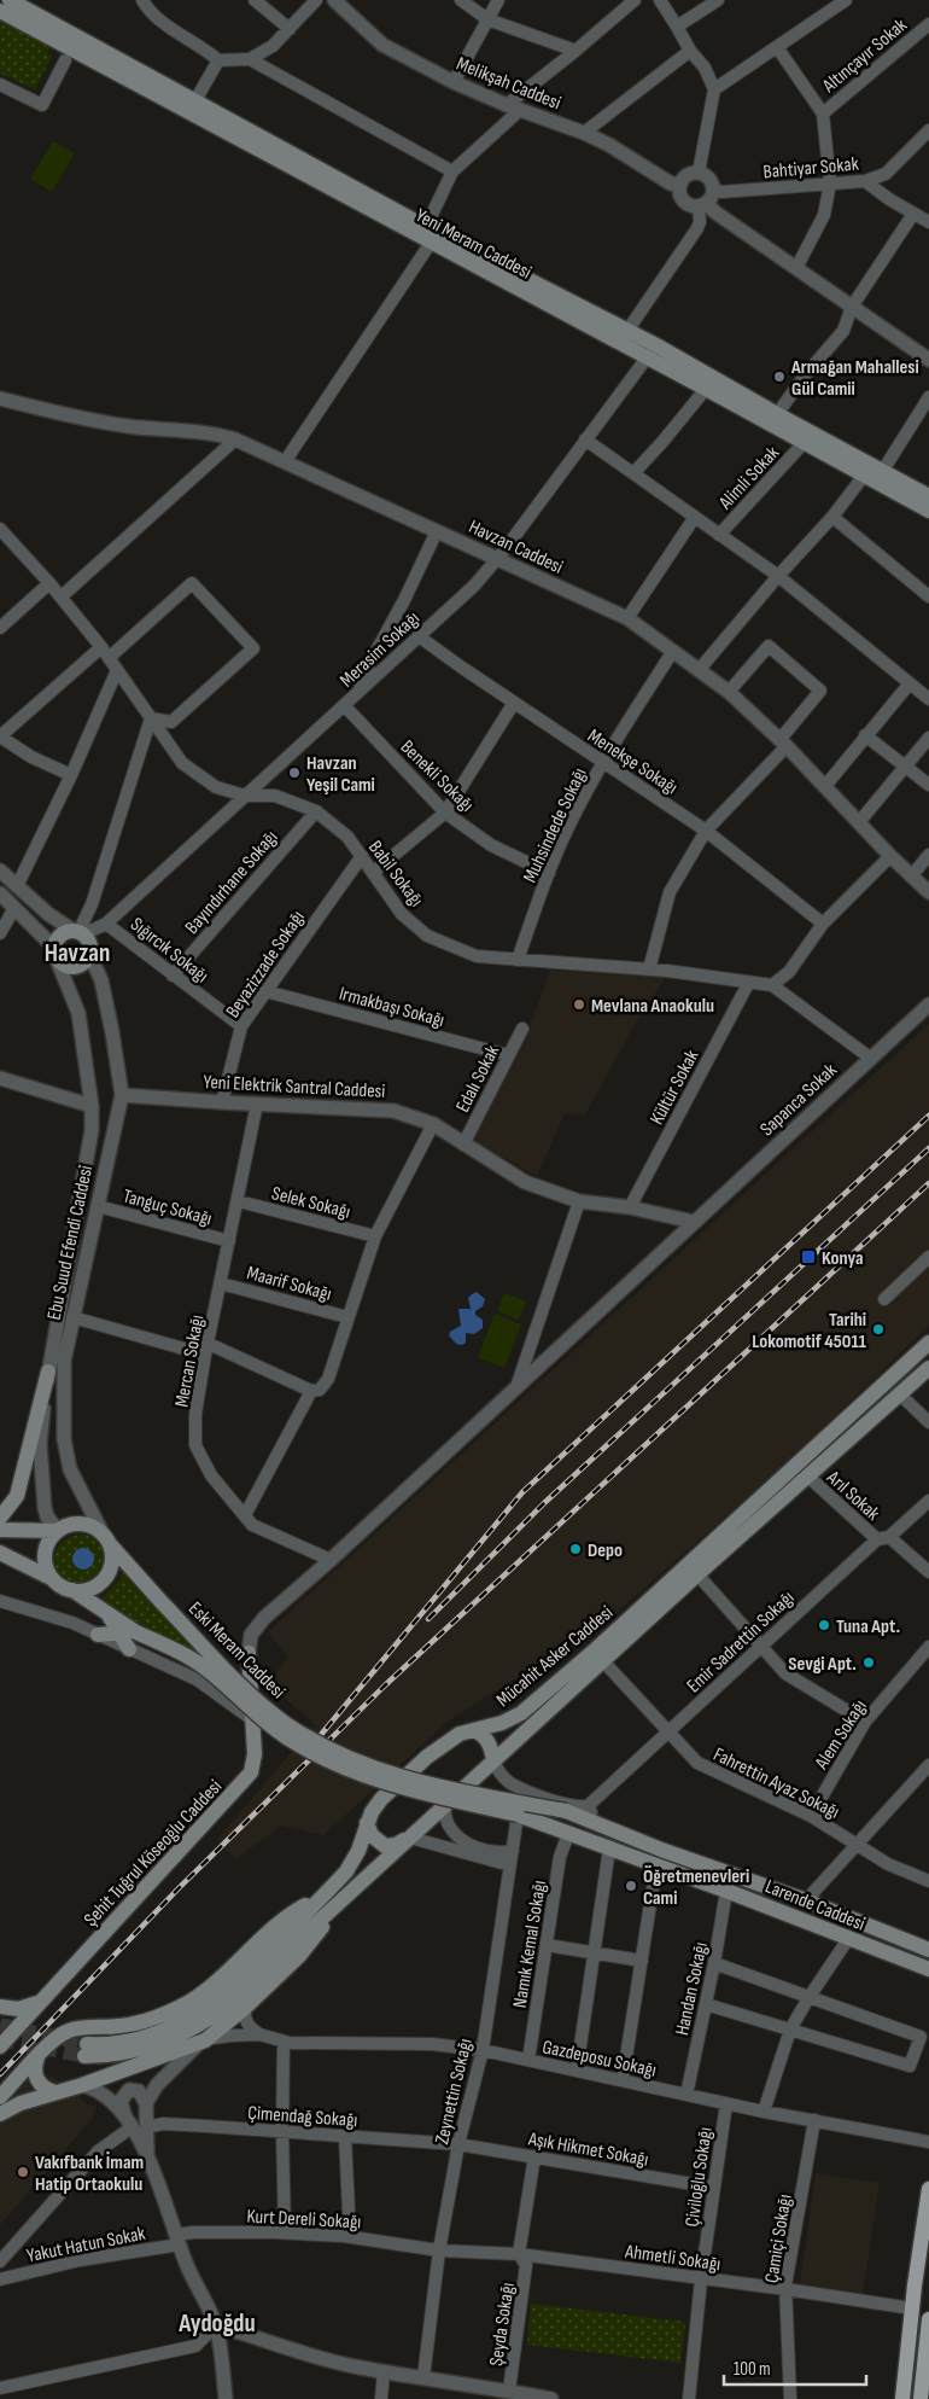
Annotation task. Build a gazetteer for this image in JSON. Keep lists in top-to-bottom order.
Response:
{
  "streets": {
    "main road": [
      "Yeni Meram Caddesi",
      "Eski Meram Caddesi",
      "Mücahit Asker Caddesi",
      "Şehit Tuğrul Köseoğlu Caddesi",
      "Larende Caddesi"
    ],
    "street": [
      "Altınçayır Sokak",
      "Melikşah Caddesi",
      "Bahtiyar Sokak",
      "Alimli Sokak",
      "Havzan Caddesi",
      "Merasim Sokağı",
      "Menekşe Sokağı",
      "Benekli Sokağı",
      "Muhsindede Sokağı",
      "Babil Sokağı",
      "Bayındırhane Sokağı",
      "Sığırcık Sokağı",
      "Beyazizzade Sokağı",
      "Irmakbaşı Sokağı",
      "Edalı Sokak",
      "Yeni Elektrik Santral Caddesi",
      "Kültür Sokak",
      "Sapanca Sokak",
      "Selek Sokağı",
      "Tanguç Sokağı",
      "Ebu Suud Efendi Caddesi",
      "Maarif Sokağı",
      "Mercan Sokağı",
      "Arıl Sokak",
      "Emir Sadrettin Sokağı",
      "Alem Sokağı",
      "Fahrettin Ayaz Sokağı",
      "Namık Kemal Sokağı",
      "Handan Sokağı",
      "Gazdeposu Sokağı",
      "Zeynettin Sokağı",
      "Çimendağ Sokağı",
      "Aşık Hikmet Sokağı",
      "Çiviloğlu Sokağı",
      "Kurt Dereli Sokağı",
      "Çamiçi Sokağı",
      "Yakut Hatun Sokak",
      "Ahmetli Sokağı",
      "Şeyda Sokağı"
    ]
  },
  "crossings": [
    ["Melikşah Caddesi", "Bahtiyar Sokak"],
    ["Yeni Meram Caddesi", "Alimli Sokak"],
    ["Yeni Meram Caddesi", "Merasim Sokağı"],
    ["Havzan Caddesi", "Merasim Sokağı"],
    ["Havzan Caddesi", "Muhsindede Sokağı"],
    ["Merasim Sokağı", "Menekşe Sokağı"],
    ["Merasim Sokağı", "Benekli Sokağı"],
    ["Merasim Sokağı", "Babil Sokağı"],
    ["Merasim Sokağı", "Sığırcık Sokağı"],
    ["Merasim Sokağı", "Ebu Suud Efendi Caddesi"],
    ["Menekşe Sokağı", "Muhsindede Sokağı"],
    ["Benekli Sokağı", "Muhsindede Sokağı"],
    ["Muhsindede Sokağı", "Babil Sokağı"],
    ["Babil Sokağı", "Bayındırhane Sokağı"],
    ["Babil Sokağı", "Beyazizzade Sokağı"],
    ["Babil Sokağı", "Kültür Sokak"],
    ["Babil Sokağı", "Sapanca Sokak"],
    ["Bayındırhane Sokağı", "Sığırcık Sokağı"],
    ["Sığırcık Sokağı", "Beyazizzade Sokağı"],
    ["Beyazizzade Sokağı", "Irmakbaşı Sokağı"],
    ["Beyazizzade Sokağı", "Yeni Elektrik Santral Caddesi"],
    ["Irmakbaşı Sokağı", "Edalı Sokak"],
    ["Edalı Sokak", "Yeni Elektrik Santral Caddesi"],
    ["Yeni Elektrik Santral Caddesi", "Kültür Sokak"],
    ["Yeni Elektrik Santral Caddesi", "Sapanca Sokak"],
    ["Yeni Elektrik Santral Caddesi", "Ebu Suud Efendi Caddesi"],
    ["Yeni Elektrik Santral Caddesi", "Mercan Sokağı"],
    ["Sapanca Sokak", "Mercan Sokağı"],
    ["Sapanca Sokak", "Şehit Tuğrul Köseoğlu Caddesi"],
    ["Selek Sokağı", "Mercan Sokağı"],
    ["Tanguç Sokağı", "Ebu Suud Efendi Caddesi"],
    ["Tanguç Sokağı", "Mercan Sokağı"],
    ["Ebu Suud Efendi Caddesi", "Eski Meram Caddesi"],
    ["Maarif Sokağı", "Mercan Sokağı"],
    ["Arıl Sokak", "Emir Sadrettin Sokağı"],
    ["Arıl Sokak", "Mücahit Asker Caddesi"],
    ["Emir Sadrettin Sokağı", "Fahrettin Ayaz Sokağı"],
    ["Emir Sadrettin Sokağı", "Larende Caddesi"],
    ["Eski Meram Caddesi", "Larende Caddesi"],
    ["Eski Meram Caddesi", "Zeynettin Sokağı"],
    ["Mücahit Asker Caddesi", "Fahrettin Ayaz Sokağı"],
    ["Alem Sokağı", "Fahrettin Ayaz Sokağı"],
    ["Larende Caddesi", "Namık Kemal Sokağı"],
    ["Larende Caddesi", "Handan Sokağı"],
    ["Larende Caddesi", "Zeynettin Sokağı"],
    ["Namık Kemal Sokağı", "Gazdeposu Sokağı"],
    ["Handan Sokağı", "Gazdeposu Sokağı"],
    ["Gazdeposu Sokağı", "Zeynettin Sokağı"],
    ["Gazdeposu Sokağı", "Çiviloğlu Sokağı"],
    ["Gazdeposu Sokağı", "Çamiçi Sokağı"],
    ["Zeynettin Sokağı", "Çimendağ Sokağı"],
    ["Zeynettin Sokağı", "Aşık Hikmet Sokağı"],
    ["Zeynettin Sokağı", "Kurt Dereli Sokağı"],
    ["Zeynettin Sokağı", "Ahmetli Sokağı"],
    ["Çimendağ Sokağı", "Aşık Hikmet Sokağı"],
    ["Aşık Hikmet Sokağı", "Çiviloğlu Sokağı"],
    ["Aşık Hikmet Sokağı", "Şeyda Sokağı"],
    ["Çiviloğlu Sokağı", "Ahmetli Sokağı"],
    ["Kurt Dereli Sokağı", "Yakut Hatun Sokak"],
    ["Kurt Dereli Sokağı", "Ahmetli Sokağı"],
    ["Çamiçi Sokağı", "Ahmetli Sokağı"],
    ["Ahmetli Sokağı", "Şeyda Sokağı"]
  ],
  "districts": ["Havzan", "Aydoğdu"],
  "places": {
    "other": [
      "Armağan Mahallesi Gül Camii",
      "Havzan Yeşil Cami",
      "Mevlana Anaokulu",
      "Tarihi Lokomotif 45011",
      "Depo",
      "Tuna Apt.",
      "Sevgi Apt.",
      "Öğretmenevleri Cami",
      "Vakıfbank İmam Hatip Ortaokulu"
    ],
    "transit": ["Konya"]
  },
  "scale_bar": "100 m"
}
